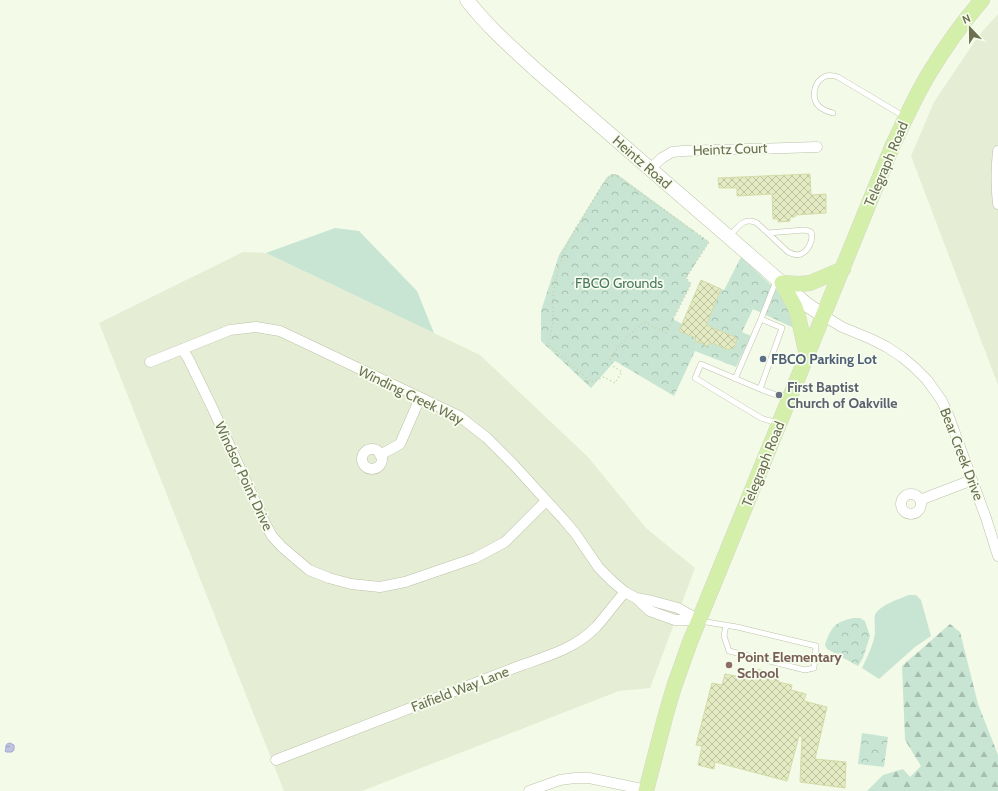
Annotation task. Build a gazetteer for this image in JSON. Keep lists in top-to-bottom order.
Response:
{
  "streets": {
    "main road": ["Telegraph Road"],
    "street": [
      "Heintz Court",
      "Heintz Road",
      "Winding Creek Way",
      "Bear Creek Drive",
      "Windsor Point Drive",
      "Faifield Way Lane"
    ]
  },
  "crossings": [
    ["Heintz Court", "Heintz Road"],
    ["Heintz Road", "Telegraph Road"],
    ["Heintz Road", "Bear Creek Drive"],
    ["Telegraph Road", "Winding Creek Way"],
    ["Telegraph Road", "Bear Creek Drive"],
    ["Winding Creek Way", "Windsor Point Drive"],
    ["Winding Creek Way", "Faifield Way Lane"]
  ],
  "parks": ["FBCO Grounds"],
  "places": ["FBCO Parking Lot", "First Baptist Church of Oakville", "Point Elementary School"],
  "north": "top"
}
